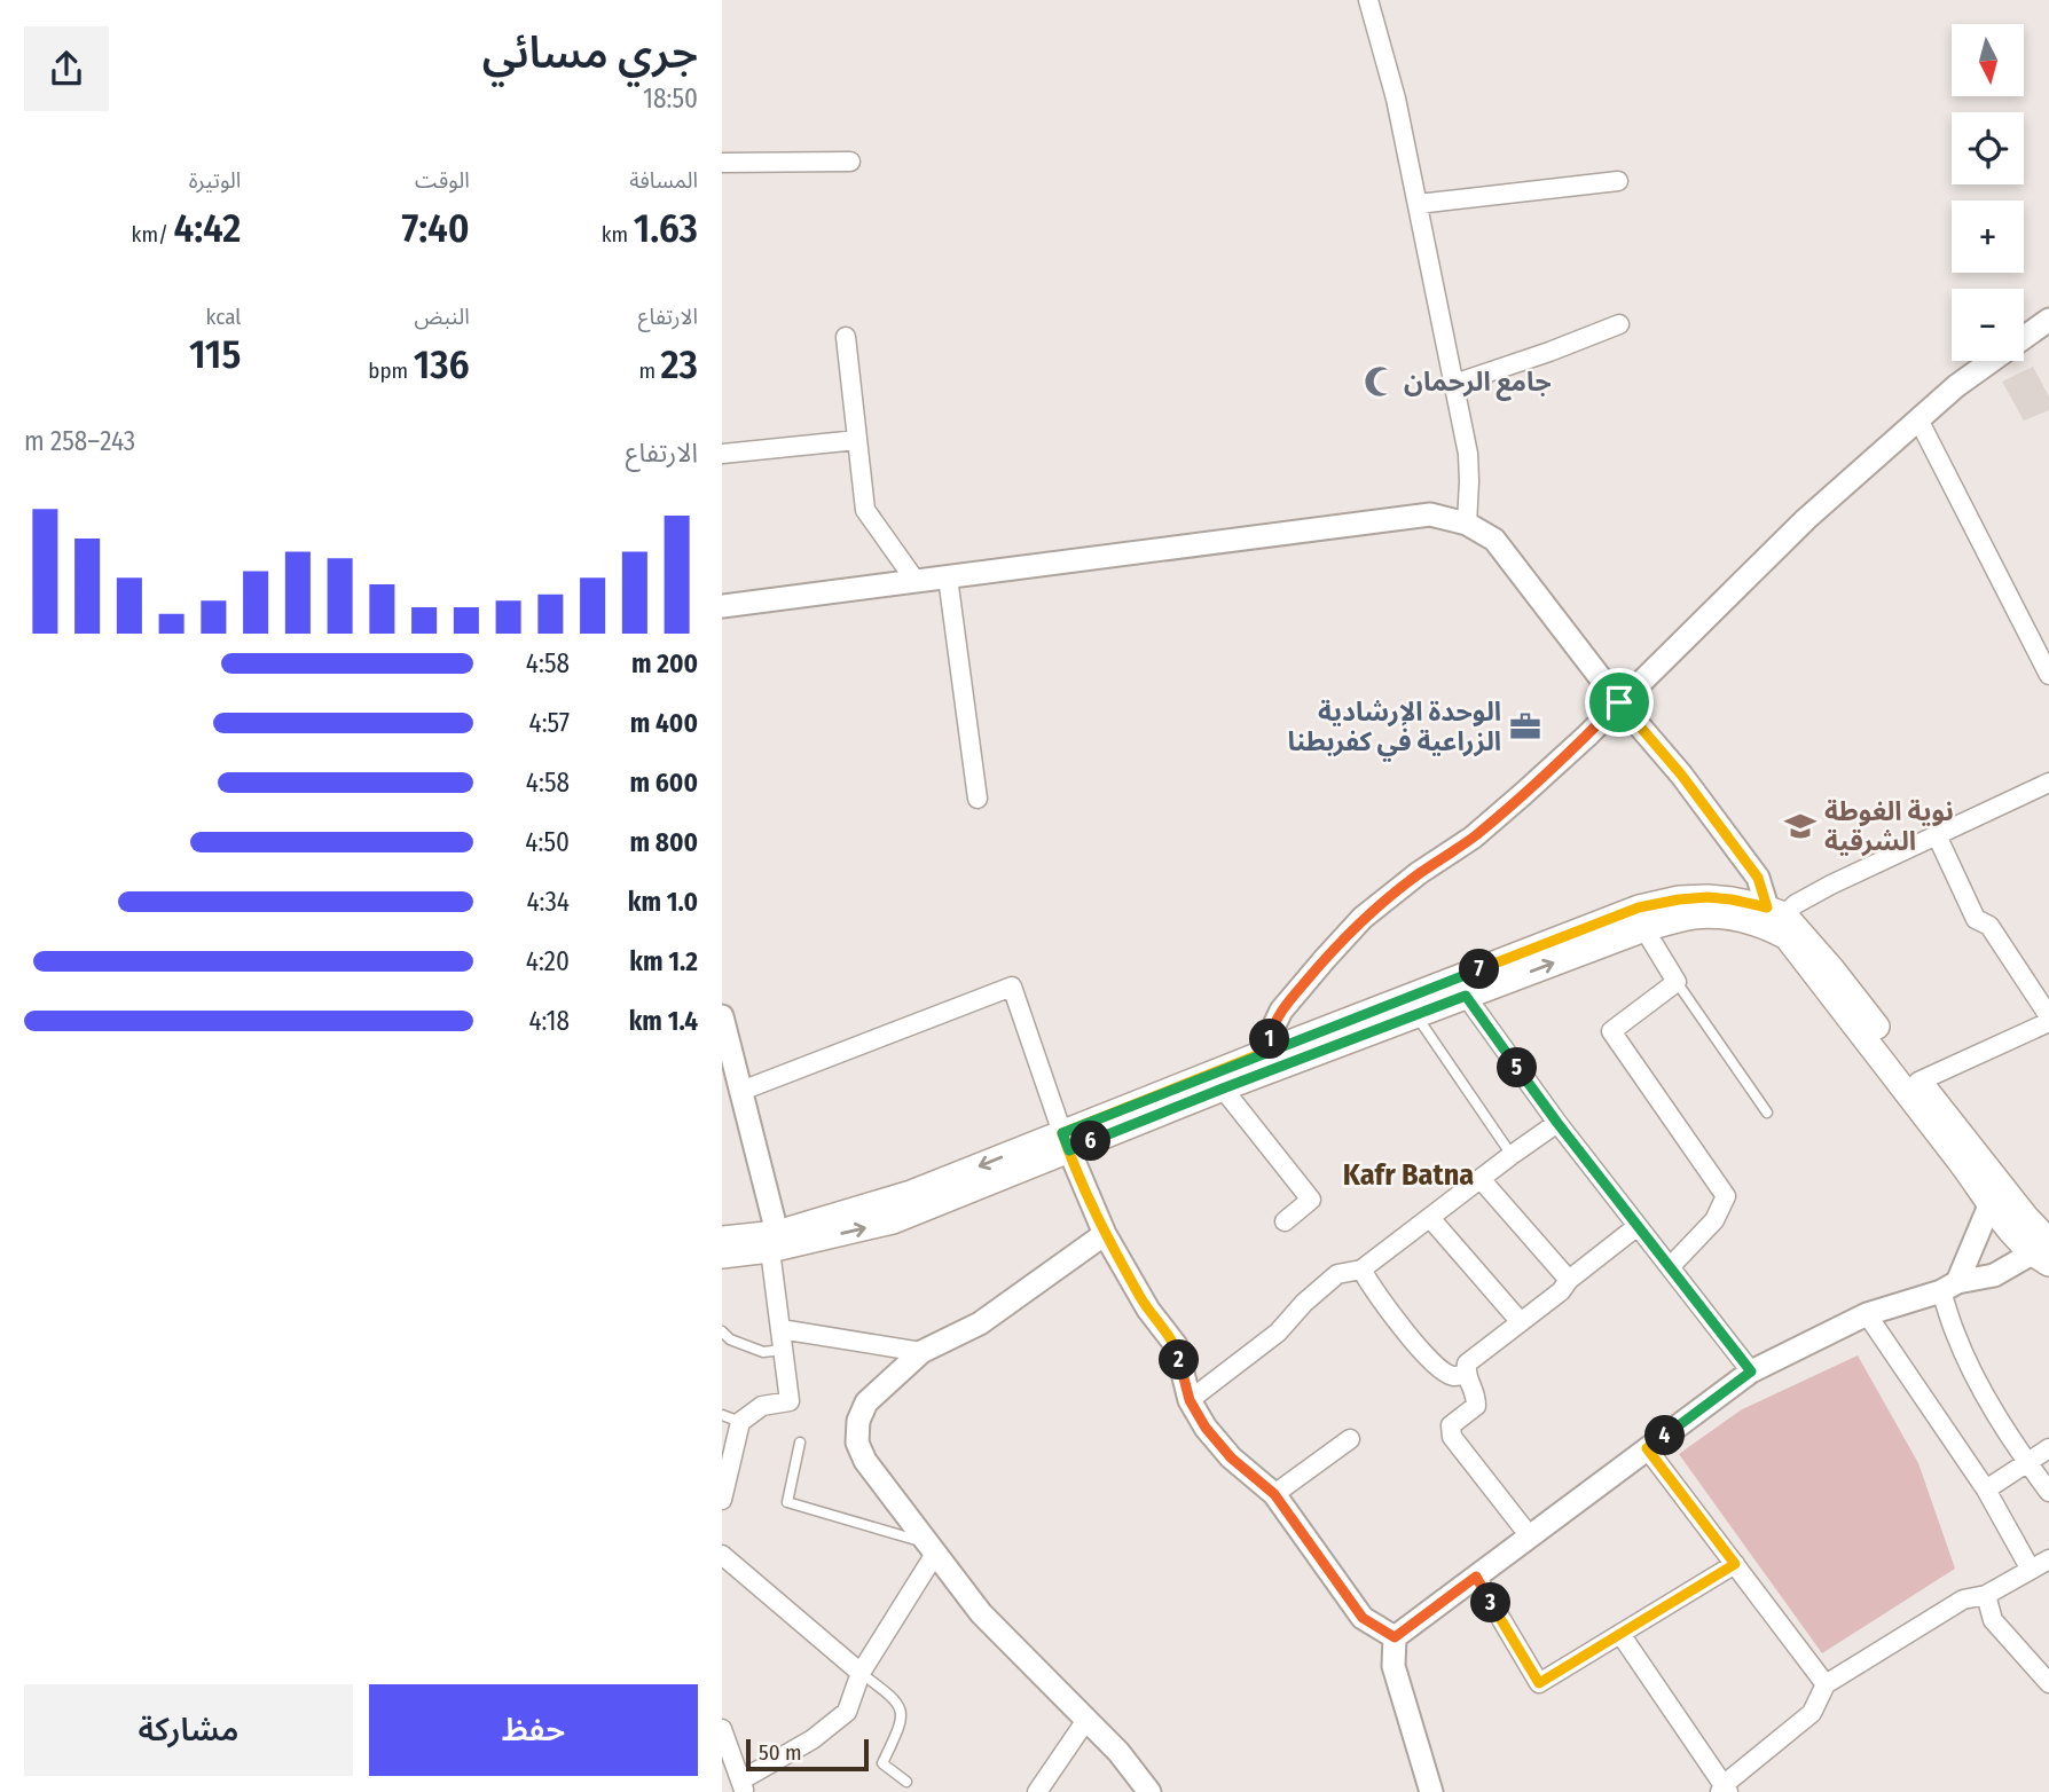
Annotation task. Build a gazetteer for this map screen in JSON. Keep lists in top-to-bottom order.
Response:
{
  "districts": ["Kafr Batna"],
  "places": {
    "mosque": ["جامع الرحمان"],
    "office": ["الوحدة الإرشادية الزراعية في كفربطنا"],
    "school or university": ["نوية الغوطة الشرقية"]
  },
  "scale_bar": "50 m",
  "north": "bottom",
  "page": {
    "heading": ["جري مسائي", "18:50"],
    "map_buttons": ["+", "−"],
    "stats": [
      ["المسافة", "1.63 km"],
      ["الوقت", "7:40"],
      ["الوتيرة", "4:42 /km"],
      ["الارتفاع", "23 m"],
      ["النبض", "136 bpm"],
      ["kcal", "115"]
    ],
    "chart": ["الارتفاع", "243–258 m"],
    "list": [
      {
        "name": "200 m",
        "note": "4:58"
      },
      {
        "name": "400 m",
        "note": "4:57"
      },
      {
        "name": "600 m",
        "note": "4:58"
      },
      {
        "name": "800 m",
        "note": "4:50"
      },
      {
        "name": "1.0 km",
        "note": "4:34"
      },
      {
        "name": "1.2 km",
        "note": "4:20"
      },
      {
        "name": "1.4 km",
        "note": "4:18"
      }
    ],
    "pins": [
      "7",
      "1",
      "5",
      "6",
      "2",
      "4",
      "3"
    ],
    "buttons": ["حفظ", "مشاركة"],
    "scale": "50 m"
  }
}
